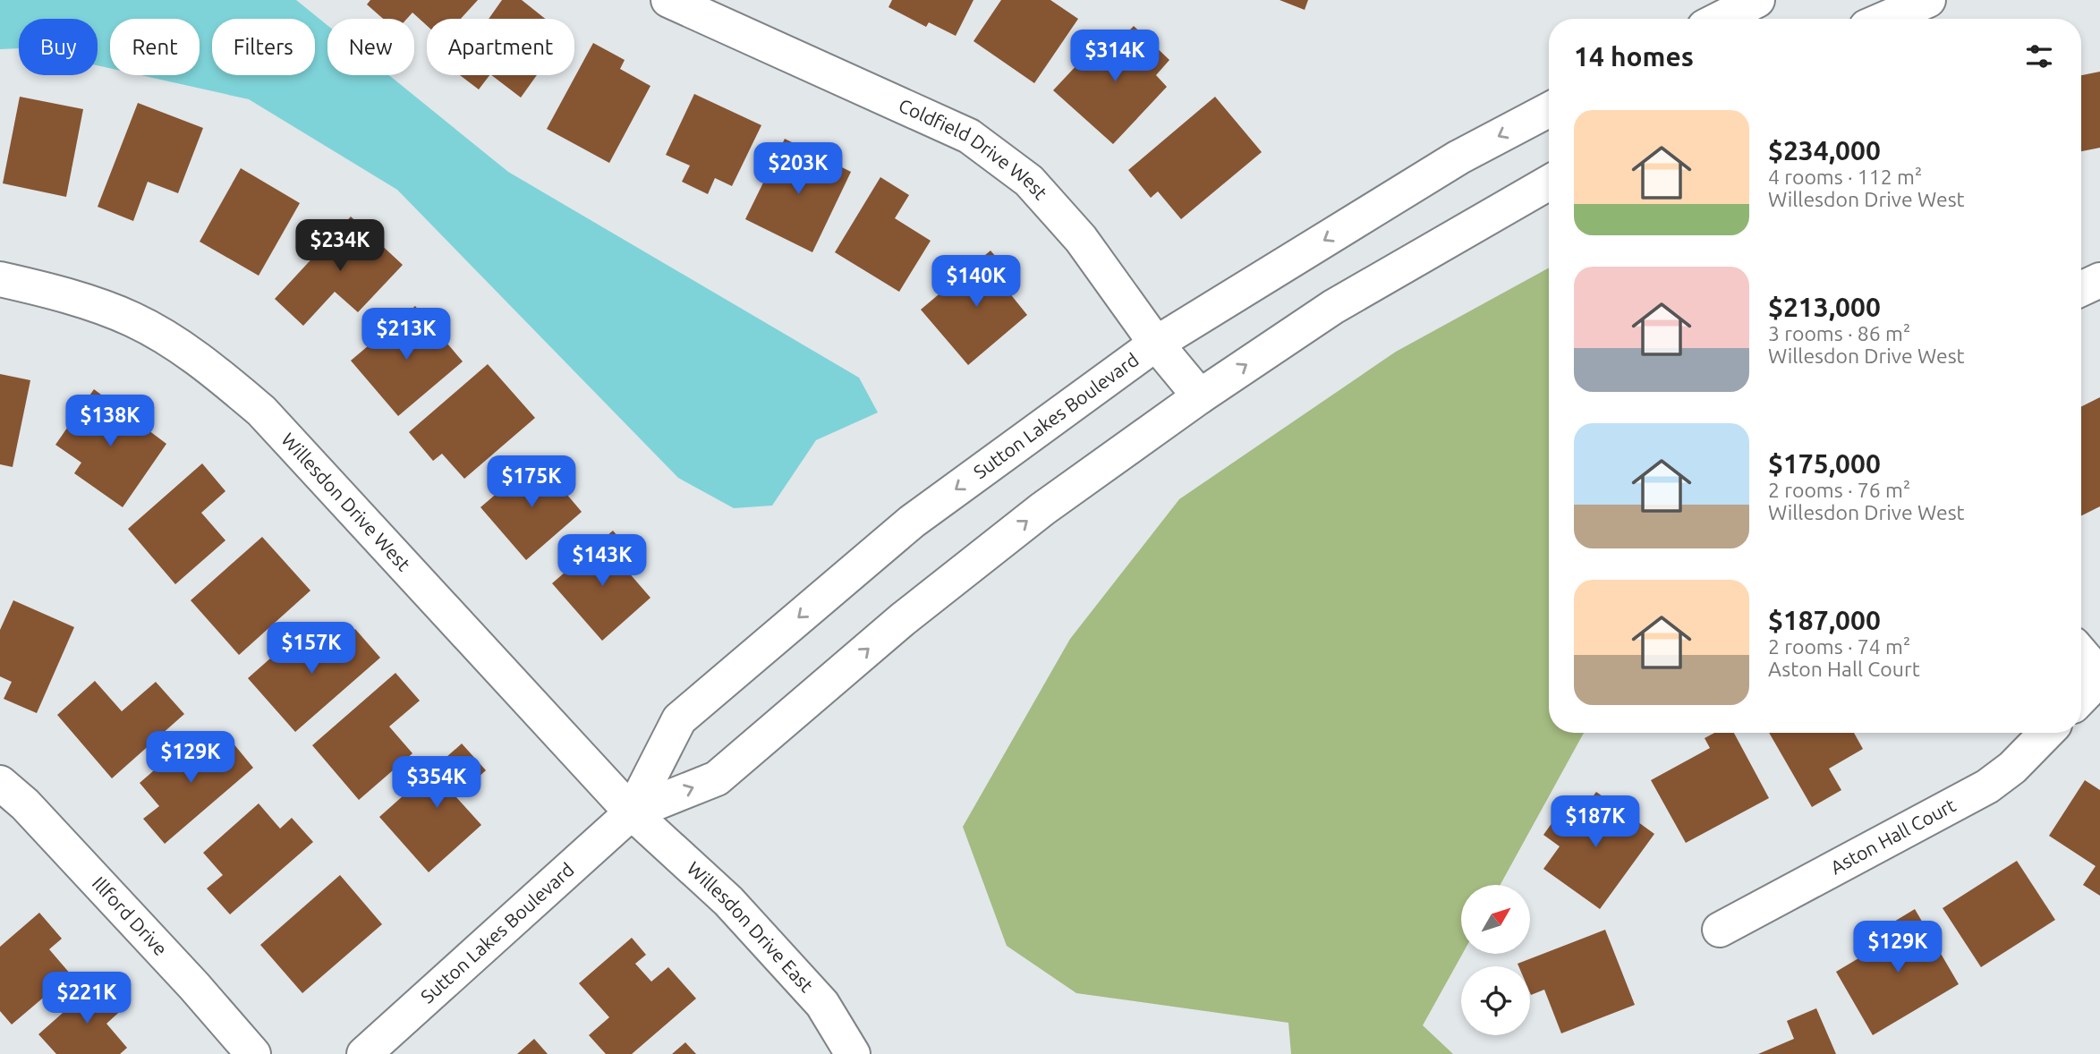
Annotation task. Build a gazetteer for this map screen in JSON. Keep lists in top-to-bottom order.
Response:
{
  "streets": {
    "street": [
      "Coldfield Drive West",
      "Sutton Lakes Boulevard",
      "Willesdon Drive West",
      "Aston Hall Court",
      "Illford Drive",
      "Willesdon Drive East"
    ]
  },
  "crossings": [
    ["Coldfield Drive West", "Sutton Lakes Boulevard"],
    ["Sutton Lakes Boulevard", "Willesdon Drive West"],
    ["Sutton Lakes Boulevard", "Willesdon Drive East"],
    ["Willesdon Drive West", "Willesdon Drive East"]
  ],
  "north": "top right",
  "page": {
    "chip": [
      "Buy",
      "Rent",
      "Filters",
      "New",
      "Apartment"
    ],
    "heading": "14 homes",
    "price": [
      "$314K",
      "$203K",
      "$234K",
      "$140K",
      "$213K",
      "$138K",
      "$175K",
      "$143K",
      "$157K",
      "$129K",
      "$354K",
      "$187K",
      "$129K",
      "$221K"
    ],
    "list": [
      {
        "name": "$234,000",
        "note": "4 rooms · 112 m² · Willesdon Drive West"
      },
      {
        "name": "$213,000",
        "note": "3 rooms · 86 m² · Willesdon Drive West"
      },
      {
        "name": "$175,000",
        "note": "2 rooms · 76 m² · Willesdon Drive West"
      },
      {
        "name": "$187,000",
        "note": "2 rooms · 74 m² · Aston Hall Court"
      }
    ]
  }
}
